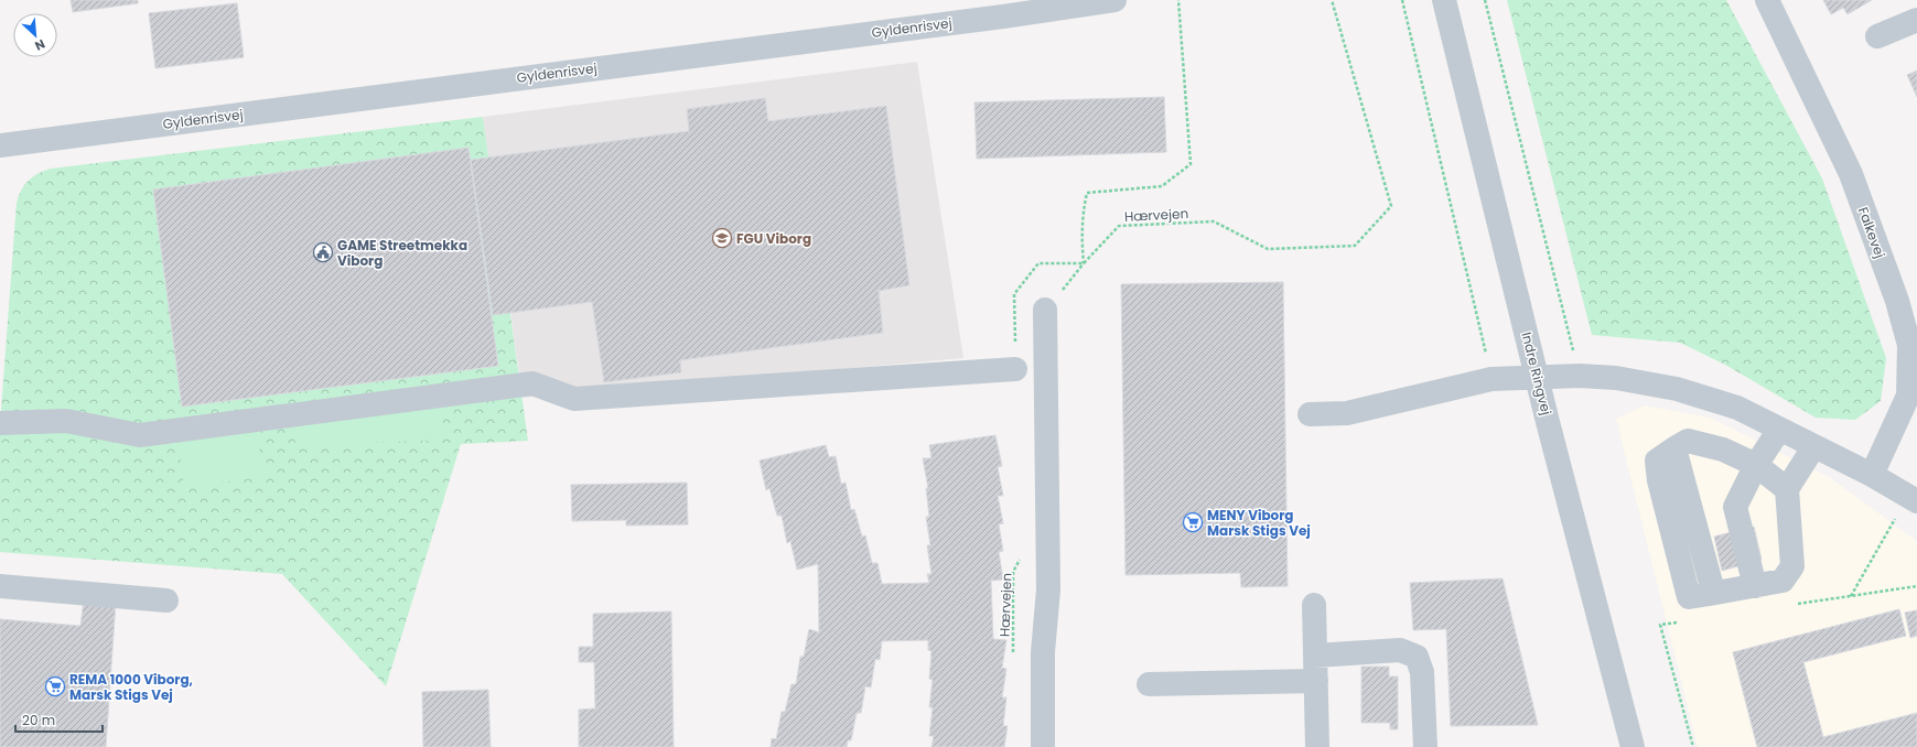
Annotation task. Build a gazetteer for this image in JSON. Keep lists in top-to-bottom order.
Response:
{
  "streets": {
    "street": ["Gyldenrisvej", "Falkevej", "Indre Ringvej"],
    "path": ["Hærvejen"]
  },
  "places": {
    "school or university": ["FGU Viborg"],
    "public building": ["GAME Streetmekka Viborg"],
    "supermarket": ["MENY Viborg Marsk Stigs Vej", "REMA 1000 Viborg, Marsk Stigs Vej"]
  },
  "scale_bar": "20 m",
  "north": "bottom right"
}
